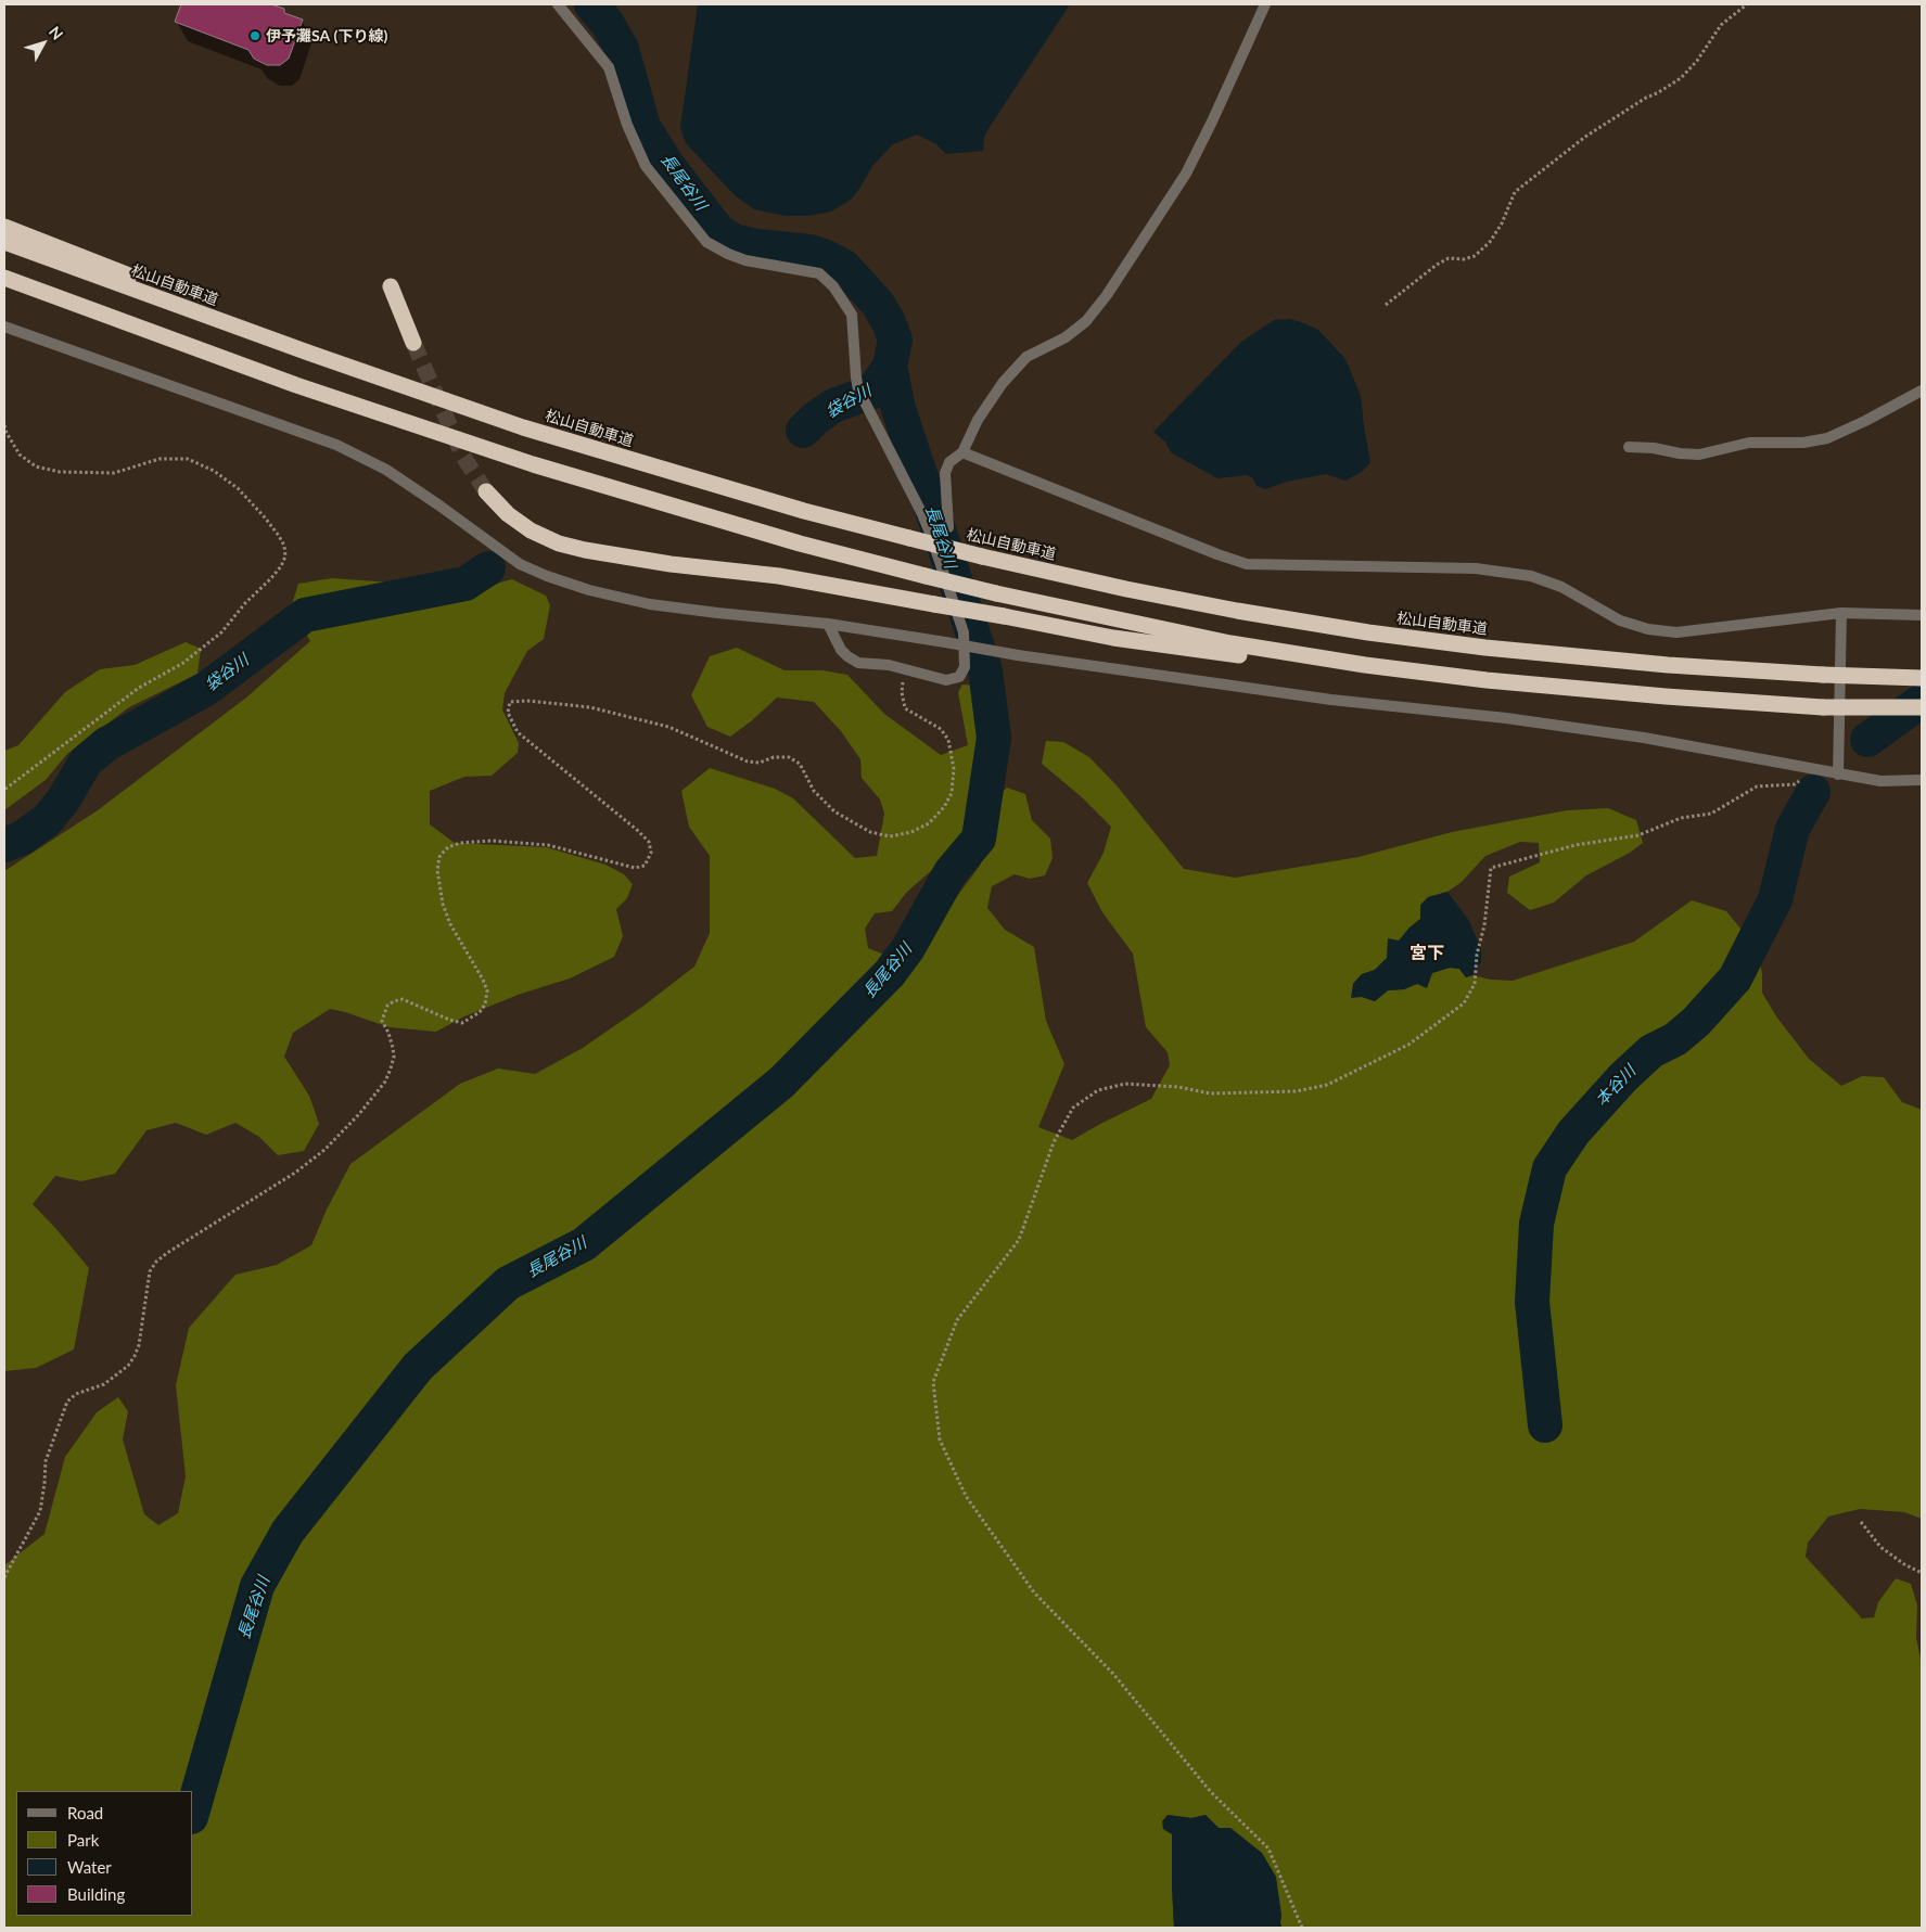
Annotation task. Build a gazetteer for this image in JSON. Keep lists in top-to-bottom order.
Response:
{
  "streets": {
    "highway": ["松山自動車道"]
  },
  "districts": ["宮下"],
  "water": ["長尾谷川", "袋谷川", "本谷川"],
  "places": ["伊予灘SA (下り線)"],
  "legend": [
    "Road",
    "Park",
    "Water",
    "Building"
  ],
  "north": "top right"
}
